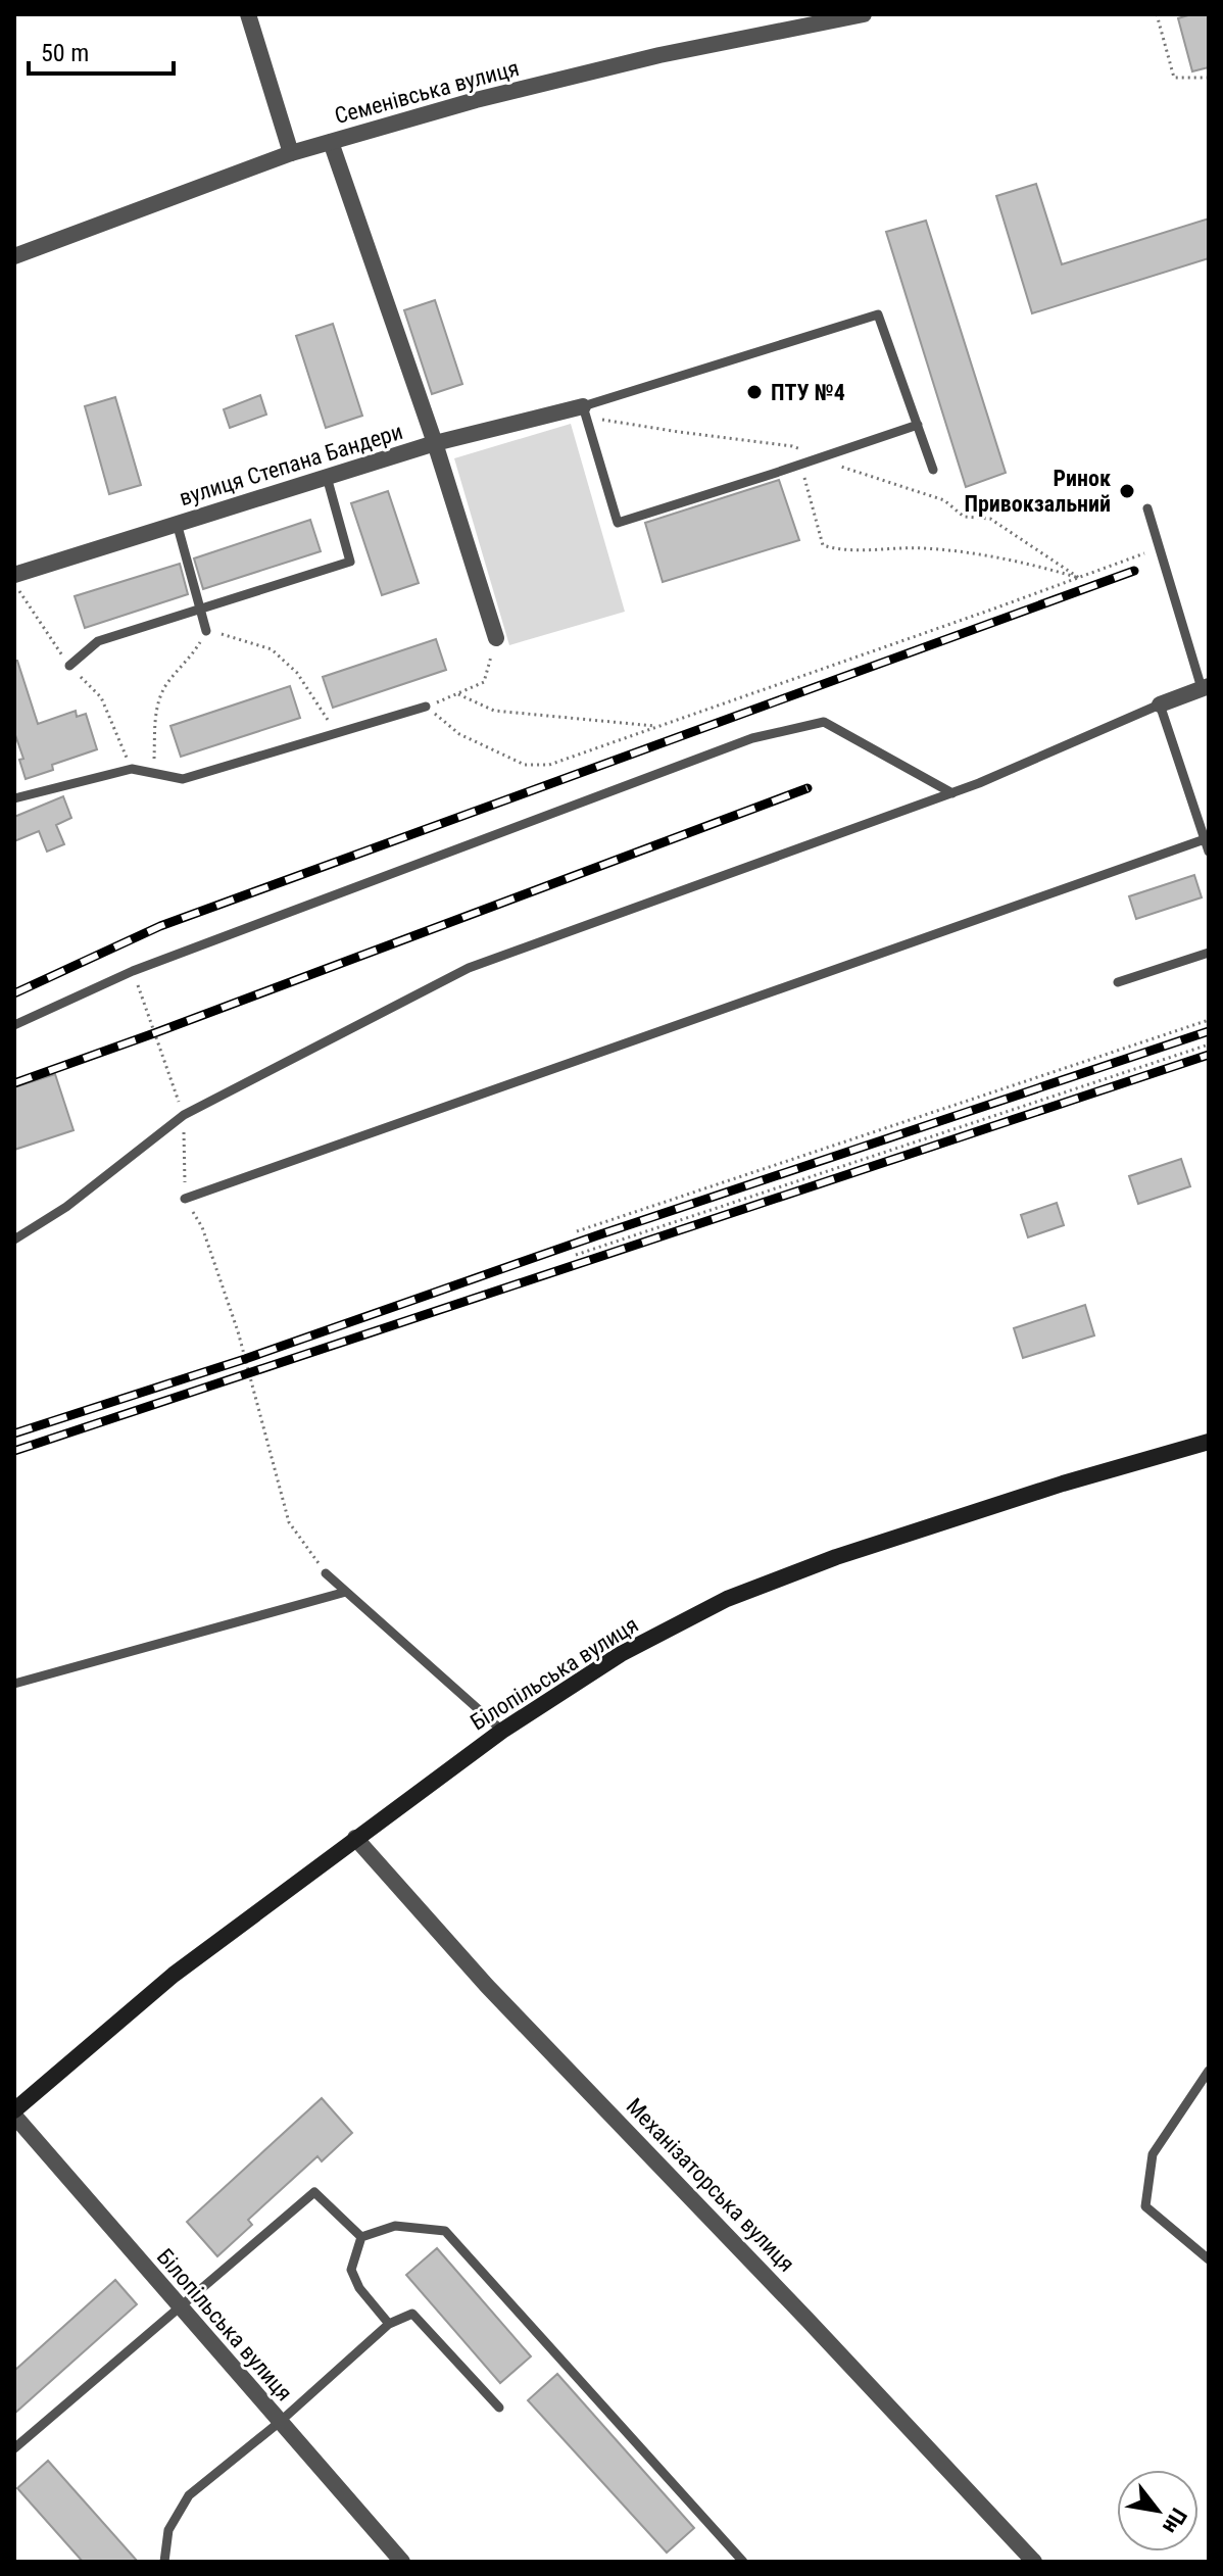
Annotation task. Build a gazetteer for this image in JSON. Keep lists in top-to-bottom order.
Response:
{
  "streets": {
    "main road": ["Білопільська вулиця"],
    "street": ["Семенівська вулиця", "вулиця Степана Бандери", "Механізаторська вулиця"]
  },
  "crossings": [
    ["Білопільська вулиця", "Механізаторська вулиця"]
  ],
  "places": ["ПТУ №4", "Ринок Привокзальний"],
  "scale_bar": "50 m",
  "north": "bottom right"
}
